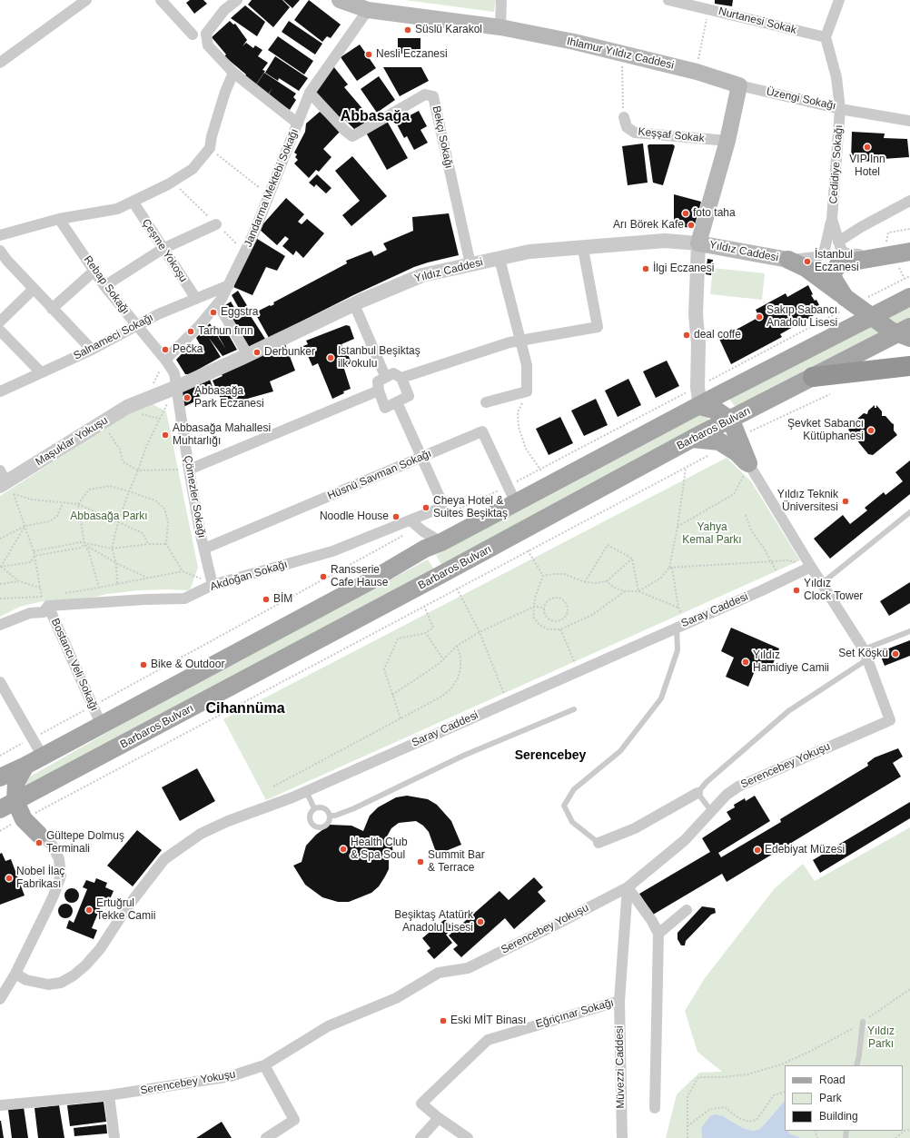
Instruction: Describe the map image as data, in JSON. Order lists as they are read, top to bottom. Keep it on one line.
{"streets":{"main road":["Ihlamur Yıldız Caddesi","Yıldız Caddesi","Barbaros Bulvarı"],"street":["Nurtanesi Sokak","Üzengi Sokağı","Keşşaf Sokak","Bekçi Sokağı","Cedidiye Sokağı","Jandarma Mektebi Sokağı","Çeşme Yokoşu","Rebap Sokağı","Salnameci Sokağı","Maşuklar Yokuşu","Hüsnü Savman Sokağı","Çömezler Sokağı","Akdoğan Sokağı","Saray Caddesi","Bostancı Veli Sokağı","Serencebey Yokuşu","Eğriçınar Sokağı","Müvezzi Caddesi"]},"crossings":[["Nurtanesi Sokak","Üzengi Sokağı"],["Ihlamur Yıldız Caddesi","Üzengi Sokağı"],["Ihlamur Yıldız Caddesi","Jandarma Mektebi Sokağı"],["Üzengi Sokağı","Cedidiye Sokağı"],["Bekçi Sokağı","Jandarma Mektebi Sokağı"],["Bekçi Sokağı","Yıldız Caddesi"],["Cedidiye Sokağı","Yıldız Caddesi"],["Jandarma Mektebi Sokağı","Rebap Sokağı"],["Jandarma Mektebi Sokağı","Salnameci Sokağı"],["Çeşme Yokoşu","Salnameci Sokağı"],["Yıldız Caddesi","Rebap Sokağı"],["Yıldız Caddesi","Maşuklar Yokuşu"],["Yıldız Caddesi","Çömezler Sokağı"],["Rebap Sokağı","Salnameci Sokağı"],["Rebap Sokağı","Maşuklar Yokuşu"],["Rebap Sokağı","Çömezler Sokağı"],["Maşuklar Yokuşu","Çömezler Sokağı"],["Hüsnü Savman Sokağı","Çömezler Sokağı"],["Hüsnü Savman Sokağı","Akdoğan Sokağı"],["Çömezler Sokağı","Akdoğan Sokağı"],["Akdoğan Sokağı","Bostancı Veli Sokağı"],["Saray Caddesi","Serencebey Yokuşu"],["Serencebey Yokuşu","Müvezzi Caddesi"],["Eğriçınar Sokağı","Müvezzi Caddesi"]],"districts":["Abbasağa","Cihannüma","Serencebey"],"parks":["Abbasağa Parkı","Yahya Kemal Parkı","Yıldız Parkı"],"places":["Süslü Karakol","Nesli Eczanesi","VIP Inn Hotel","foto taha","Arı Börek Kafe","İstanbul Eczanesi","İlgi Eczanesi","Eggstra","Sakıp Sabancı Anadolu Lisesi","Tarhun fırın","deal coffe","Pečka","Derbunker","Istanbul Beşiktaş ilk okulu","Abbasağa Park Eczanesi","Şevket Sabancı Kütüphanesi","Abbasağa Mahallesi Muhtarlığı","Yıldız Teknik Üniversitesi","Cheya Hotel & Suites Beşiktaş","Noodle House","Ransserie Cafe Hause","Yıldız Clock Tower","BİM","Set Köşkü","Yıldız Hamidiye Camii","Bike & Outdoor","Gültepe Dolmuş Terminali","Health Club & Spa Soul","Edebiyat Müzesi","Summit Bar & Terrace","Nobel İlaç Fabrikası","Ertuğrul Tekke Camii","Beşiktaş Atatürk Anadolu Lisesi","Eski MİT Binası"],"legend":["Road","Park","Building"]}
